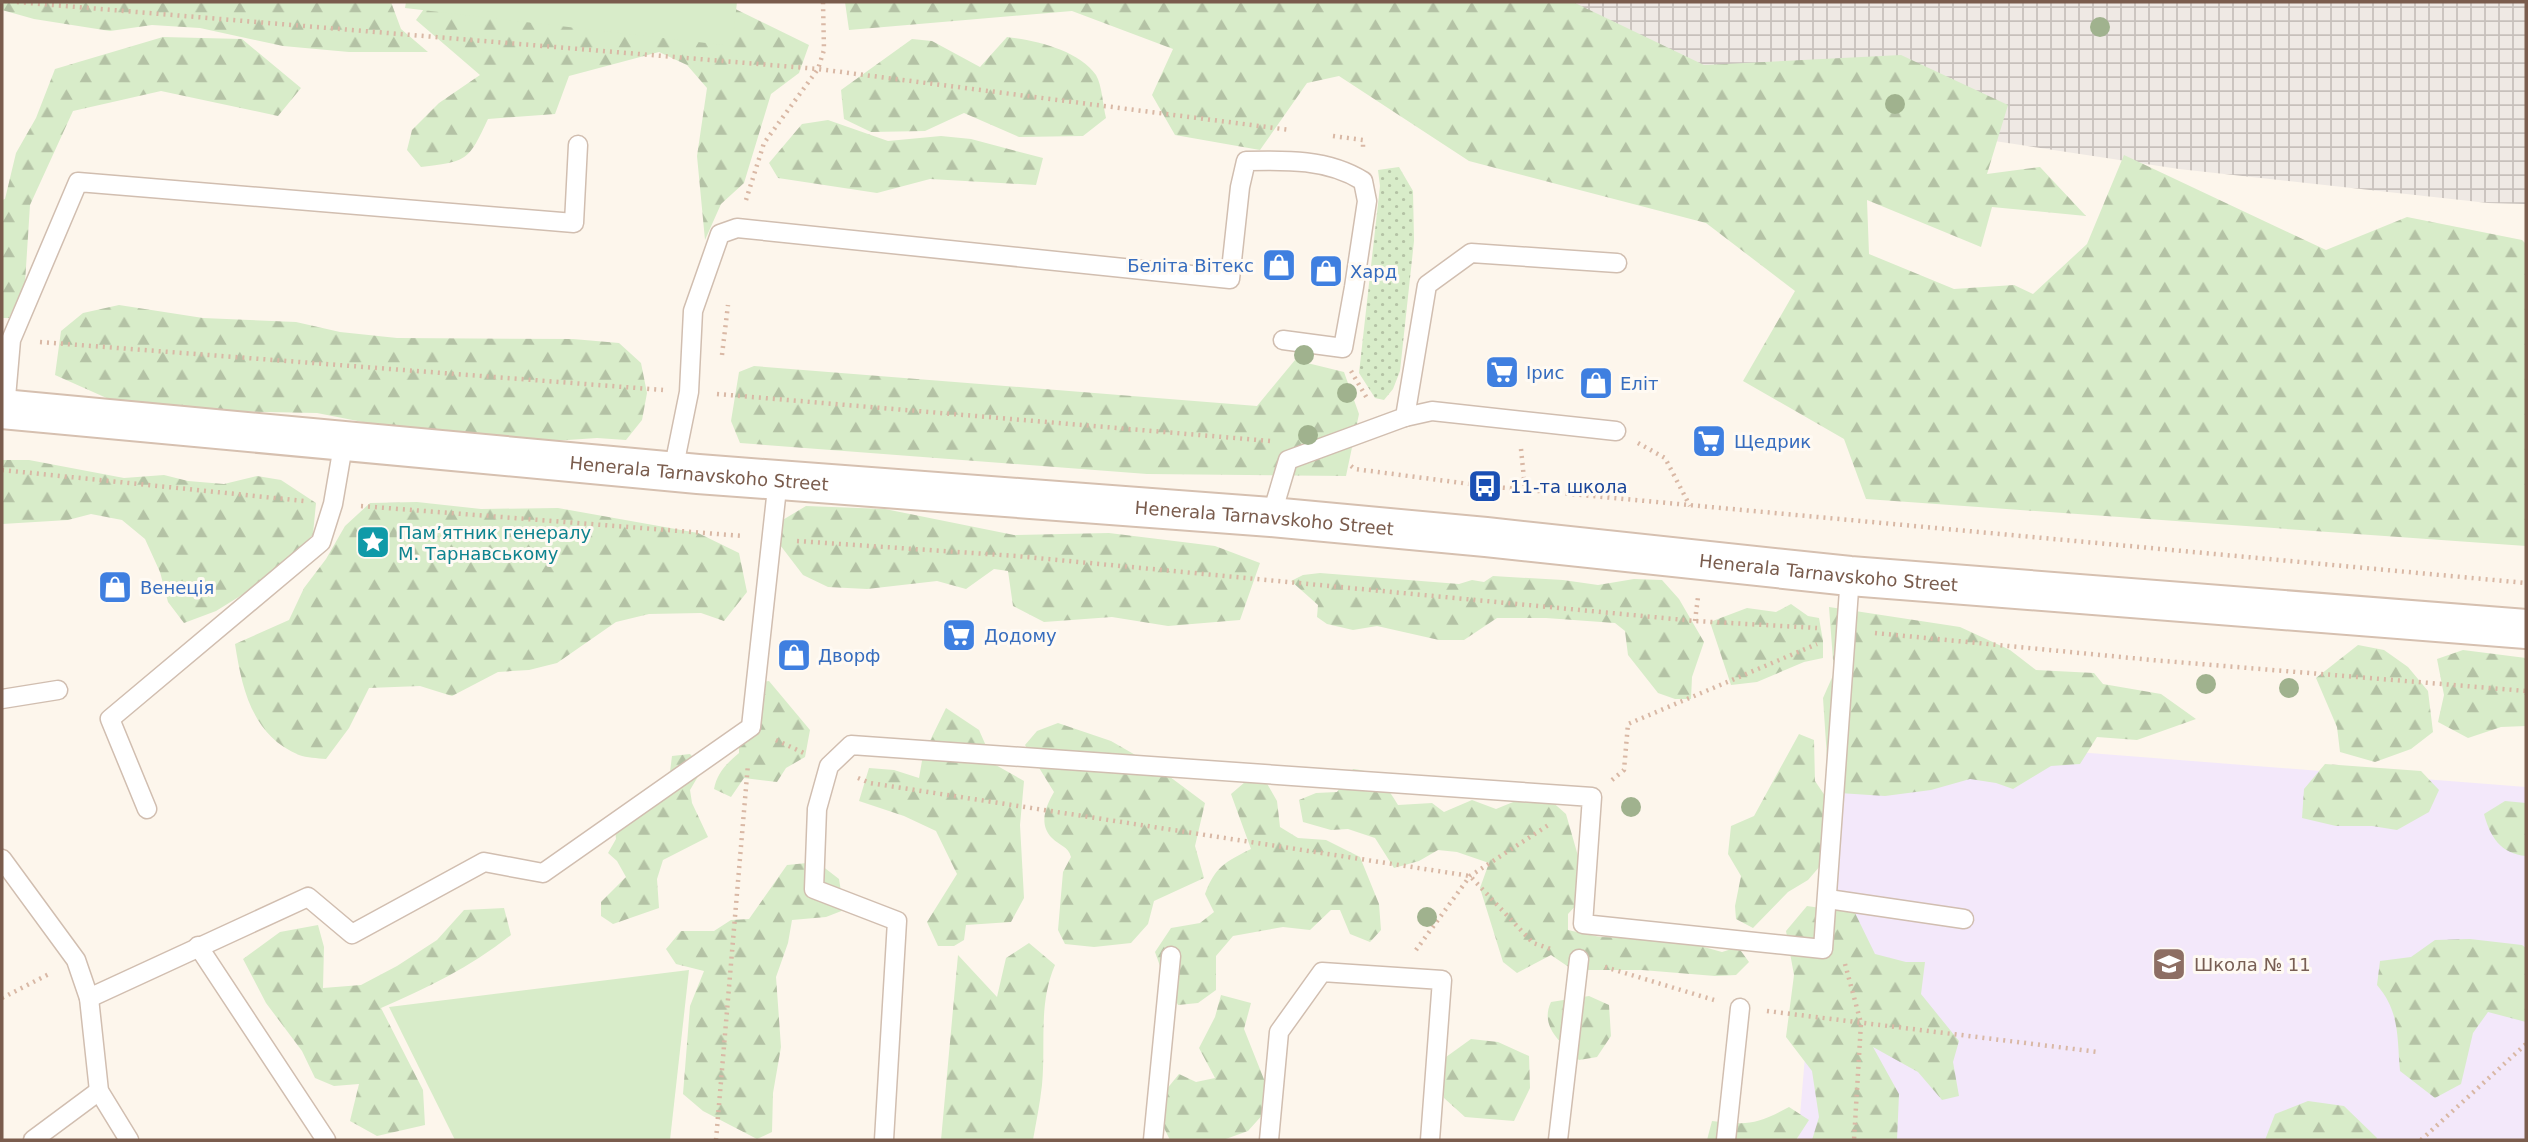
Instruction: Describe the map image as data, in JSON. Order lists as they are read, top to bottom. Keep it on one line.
{"streets":{"main road":["Henerala Tarnavskoho Street"]},"places":{"shop":["Беліта Вітекс","Хард","Еліт","Венеція","Дворф"],"supermarket":["Ірис","Щедрик","Додому"],"bus stop":["11-та школа"],"place":["Пам’ятник генералу М. Тарнавському"],"school or university":["Школа № 11"]}}
